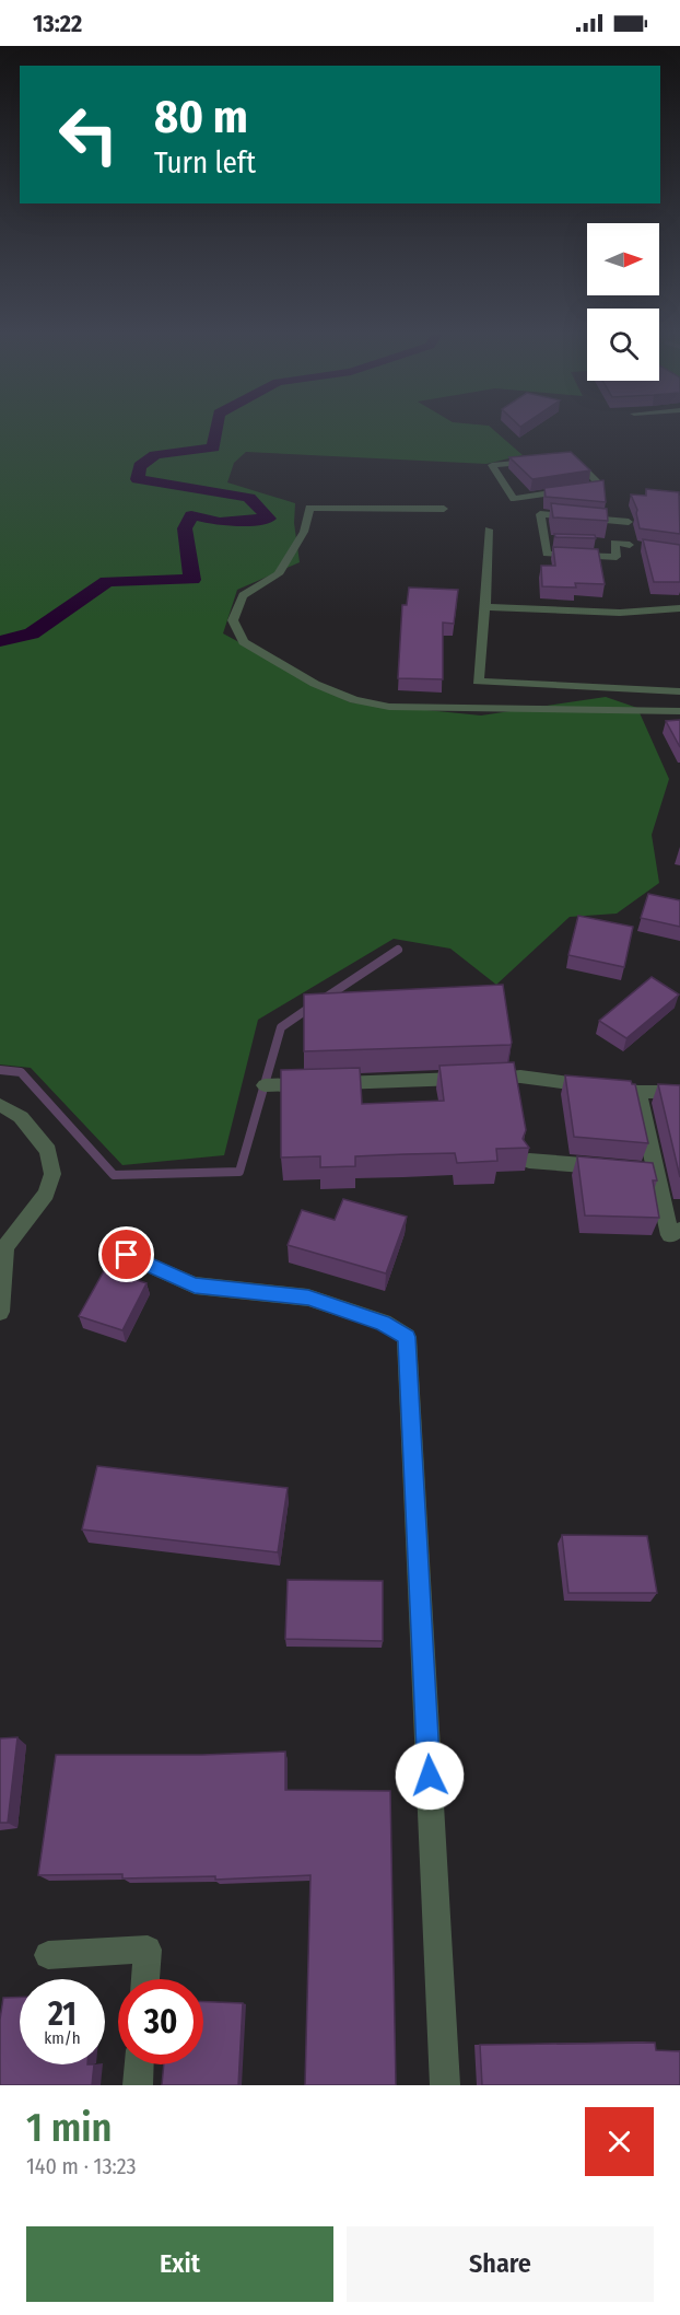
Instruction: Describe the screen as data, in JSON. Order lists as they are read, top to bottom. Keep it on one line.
{"north":"right","page":{"status":"13:22","turn":["80 m","Turn left"],"speed":"21 km/h","limit":"30","heading":["1 min","140 m · 13:23"],"buttons":["Exit","Share"]}}
